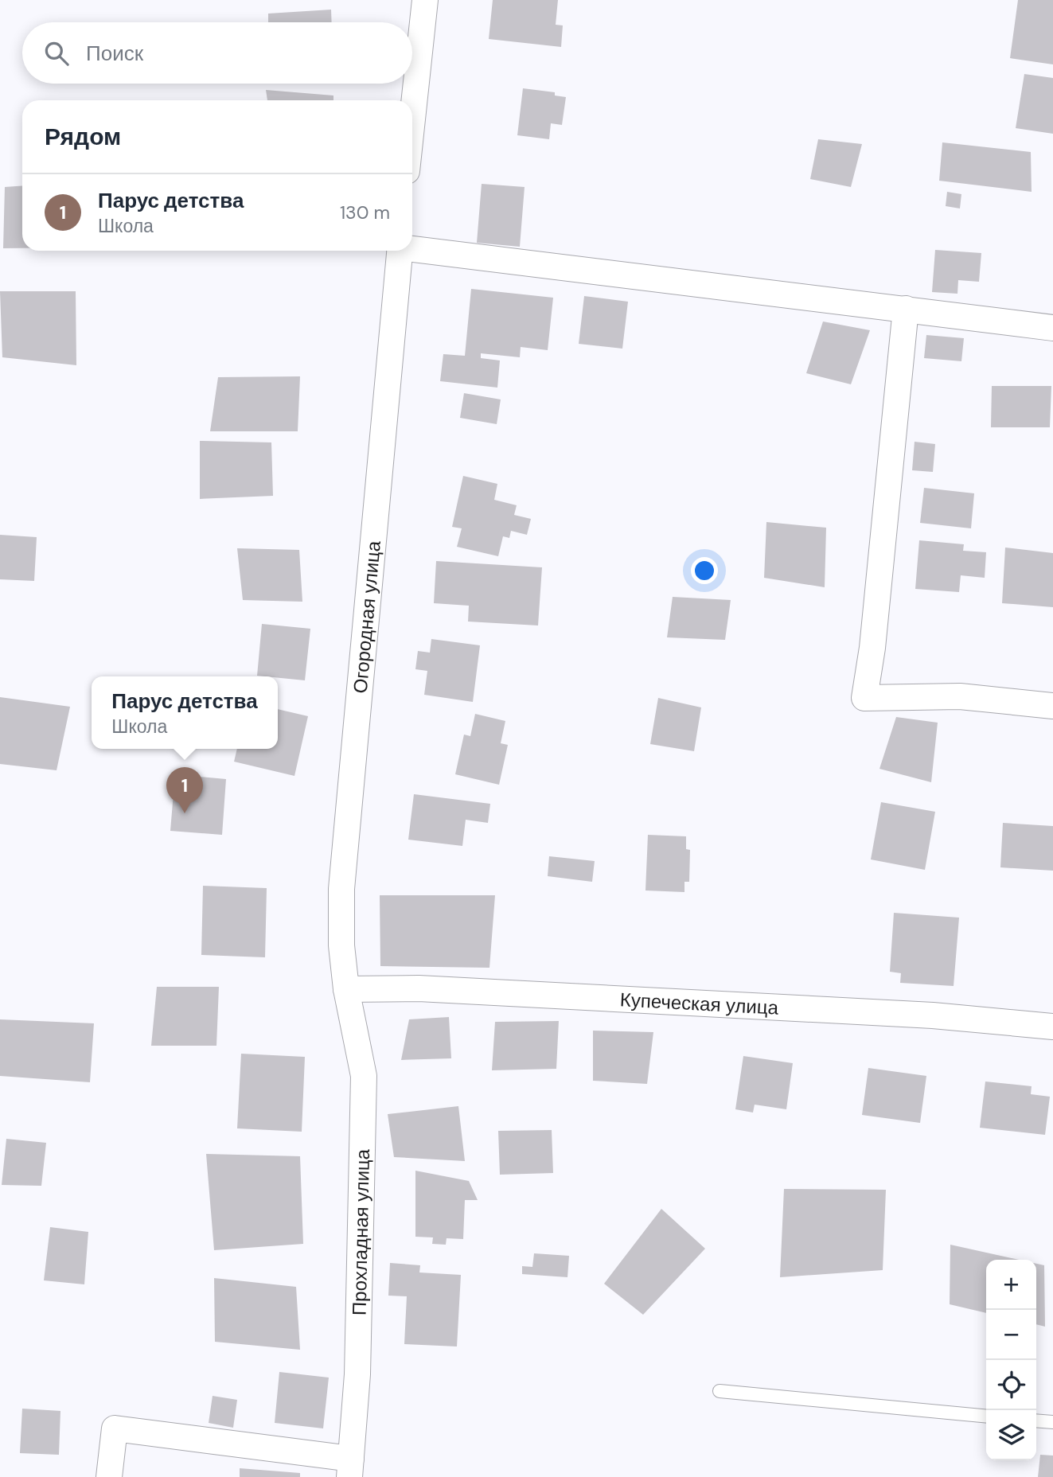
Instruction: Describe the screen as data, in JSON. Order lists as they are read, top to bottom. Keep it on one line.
{"streets":{"street":["Огородная улица","Купеческая улица","Прохладная улица"]},"crossings":[["Огородная улица","Купеческая улица"],["Огородная улица","Прохладная улица"],["Купеческая улица","Прохладная улица"]],"page":{"search":"Поиск","heading":"Рядом","list":[{"mark":"1","name":"Парус детства","note":"Школа","value":"130 m"}],"popup":["Парус детства","Школа"],"pins":"1","map_buttons":["+","−"]}}
